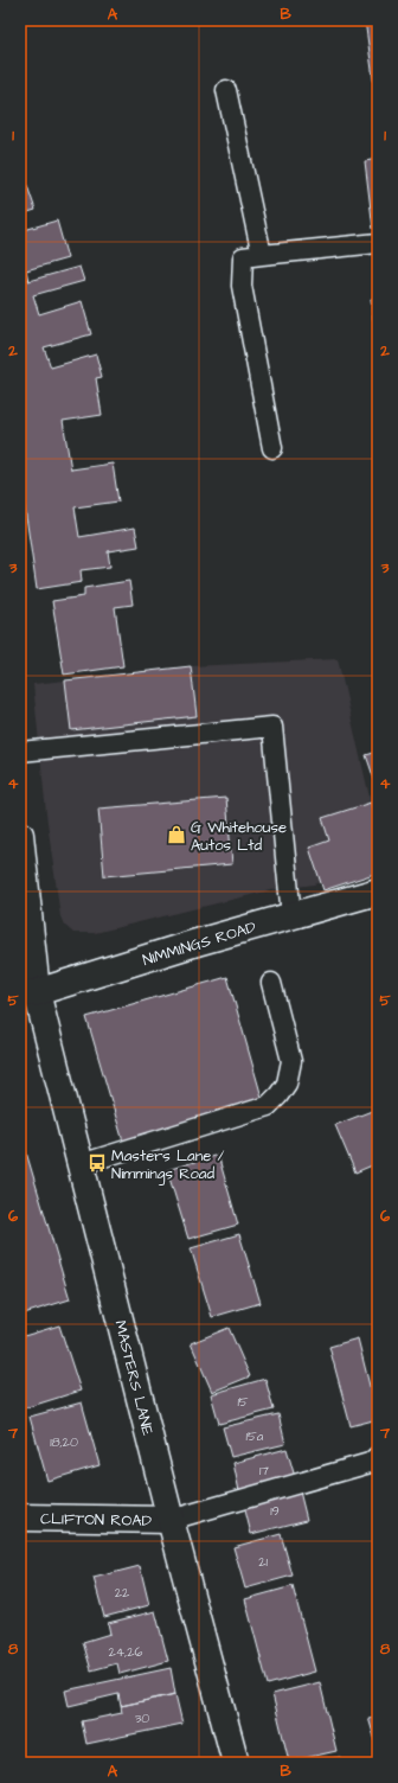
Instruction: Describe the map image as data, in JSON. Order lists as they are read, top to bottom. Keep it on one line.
{"streets":{"street":["NIMMINGS ROAD","MASTERS LANE","CLIFTON ROAD"]},"crossings":[["NIMMINGS ROAD","MASTERS LANE"],["MASTERS LANE","CLIFTON ROAD"]],"places":{"shop":["G Whitehouse Autos Ltd"],"bus stop":["Masters Lane / Nimmings Road"]},"house_numbers":["15","15a","18,20","17","19","21","22","24,26","30"],"grid":{"columns":["A","B"],"rows":["1","2","3","4","5","6","7","8"]}}
